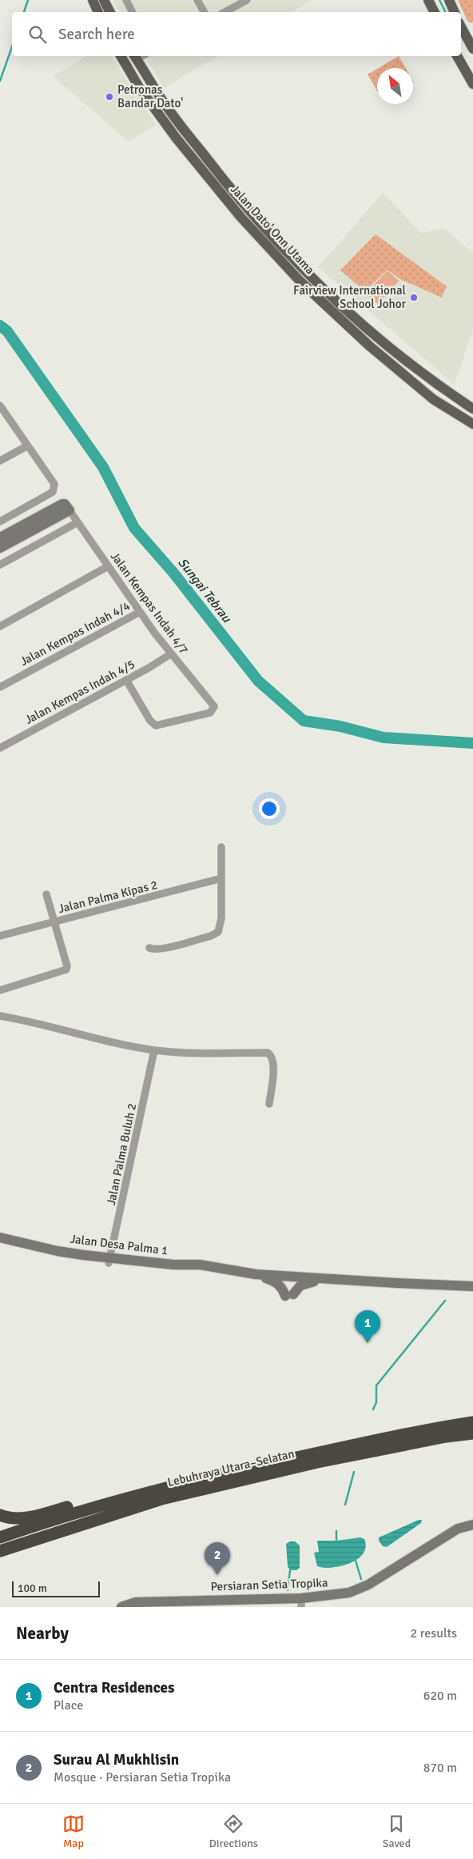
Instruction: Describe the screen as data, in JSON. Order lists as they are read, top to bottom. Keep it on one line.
{"streets":{"highway":["Lebuhraya Utara–Selatan"],"main road":["Jalan Dato' Onn Utama"],"street":["Jalan Kempas Indah 4/7","Jalan Kempas Indah 4/4","Jalan Kempas Indah 4/5","Jalan Palma Kipas 2","Jalan Palma Buluh 2","Jalan Desa Palma 1","Persiaran Setia Tropika"]},"crossings":[["Jalan Kempas Indah 4/7","Jalan Kempas Indah 4/4"],["Jalan Kempas Indah 4/7","Jalan Kempas Indah 4/5"],["Jalan Palma Buluh 2","Jalan Desa Palma 1"]],"water":["Sungai Tebrau"],"places":["Petronas Bandar Dato'","Fairview International School Johor"],"scale_bar":"100 m","north":"top left","page":{"search":"Search here","pins":["1","2"],"scale":"100 m","heading":["Nearby","2 results"],"list":[{"mark":"1","name":"Centra Residences","note":"Place","value":"620 m"},{"mark":"2","name":"Surau Al Mukhlisin","note":"Mosque · Persiaran Setia Tropika","value":"870 m"}],"nav":["Map","Directions","Saved"]}}
